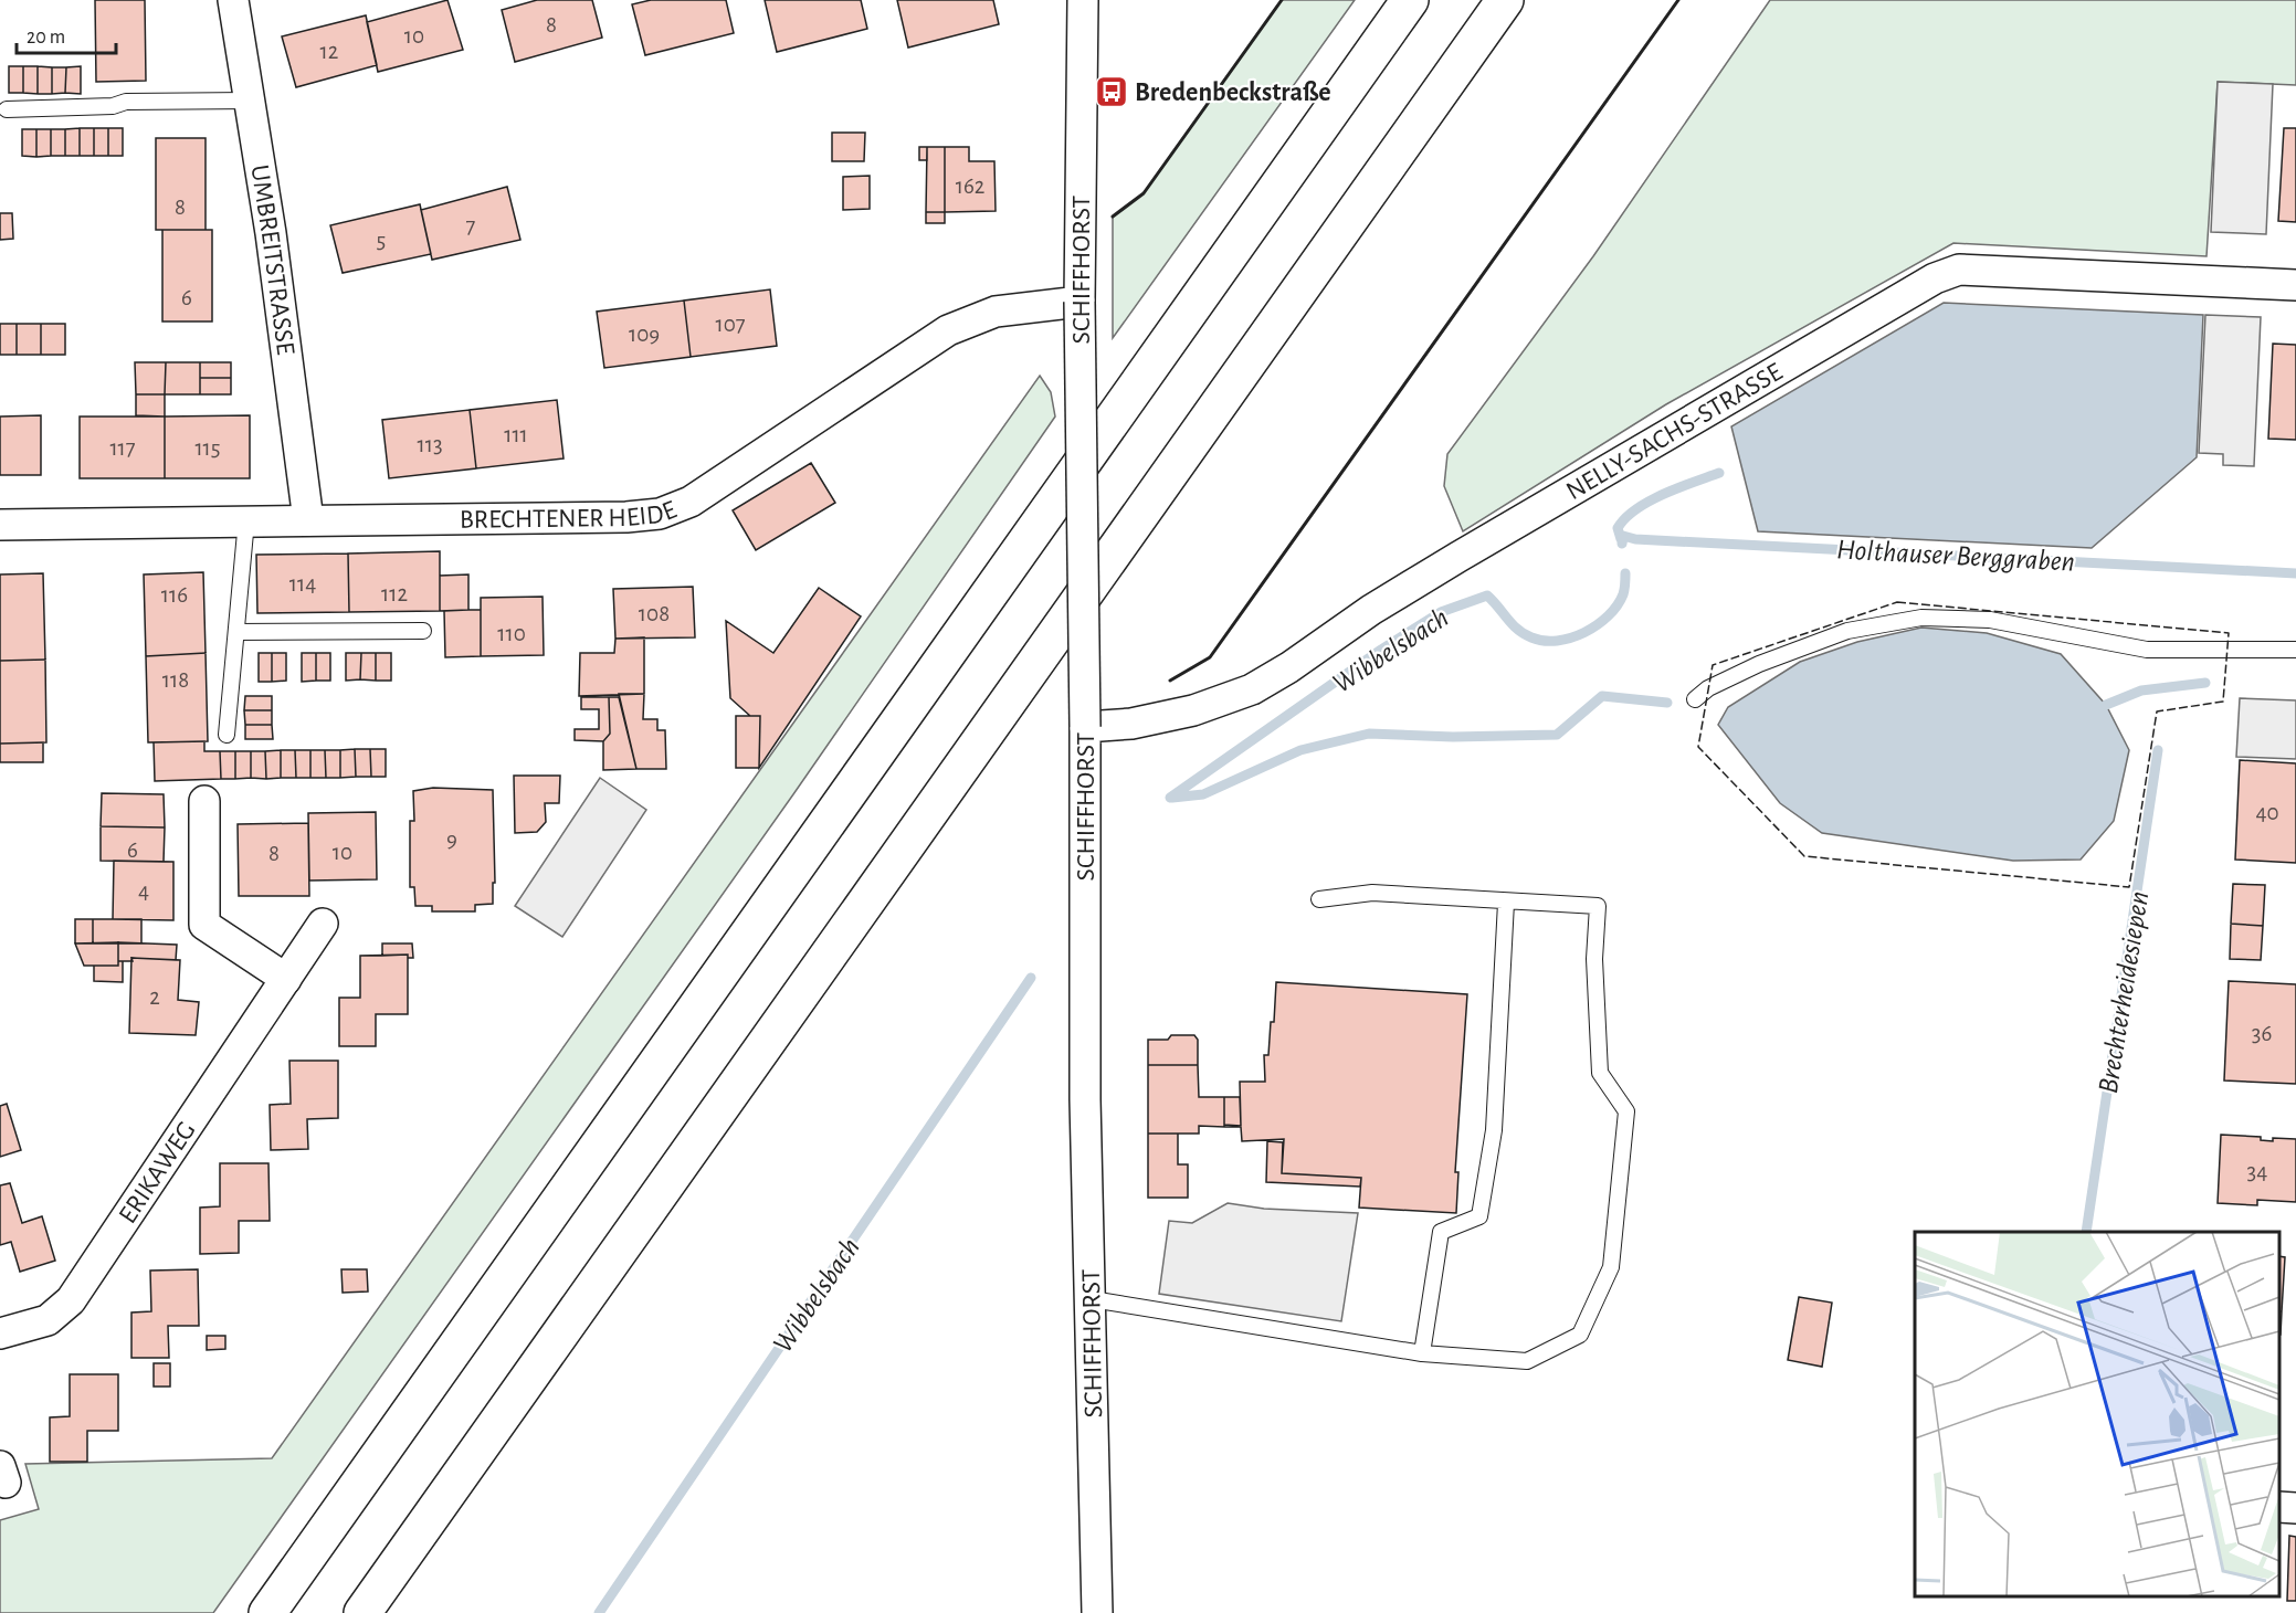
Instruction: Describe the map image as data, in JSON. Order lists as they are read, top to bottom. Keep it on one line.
{"streets":{"street":["UMBREITSTRASSE","SCHIFFHORST","NELLY-SACHS-STRASSE","BRECHTENER HEIDE","ERIKAWEG"]},"crossings":[["UMBREITSTRASSE","BRECHTENER HEIDE"],["SCHIFFHORST","NELLY-SACHS-STRASSE"],["SCHIFFHORST","BRECHTENER HEIDE"]],"water":["Holthauser Berggraben","Wibbelsbach","Brechterheidesiepen"],"places":{"bus stop":["Bredenbeckstraße"]},"house_numbers":["8","10","12","162","8","7","5","6","107","109","111","113","117","115","114","112","116","108","110","118","40","9","6","10","8","4","2","36","34"],"scale_bar":"20 m"}
